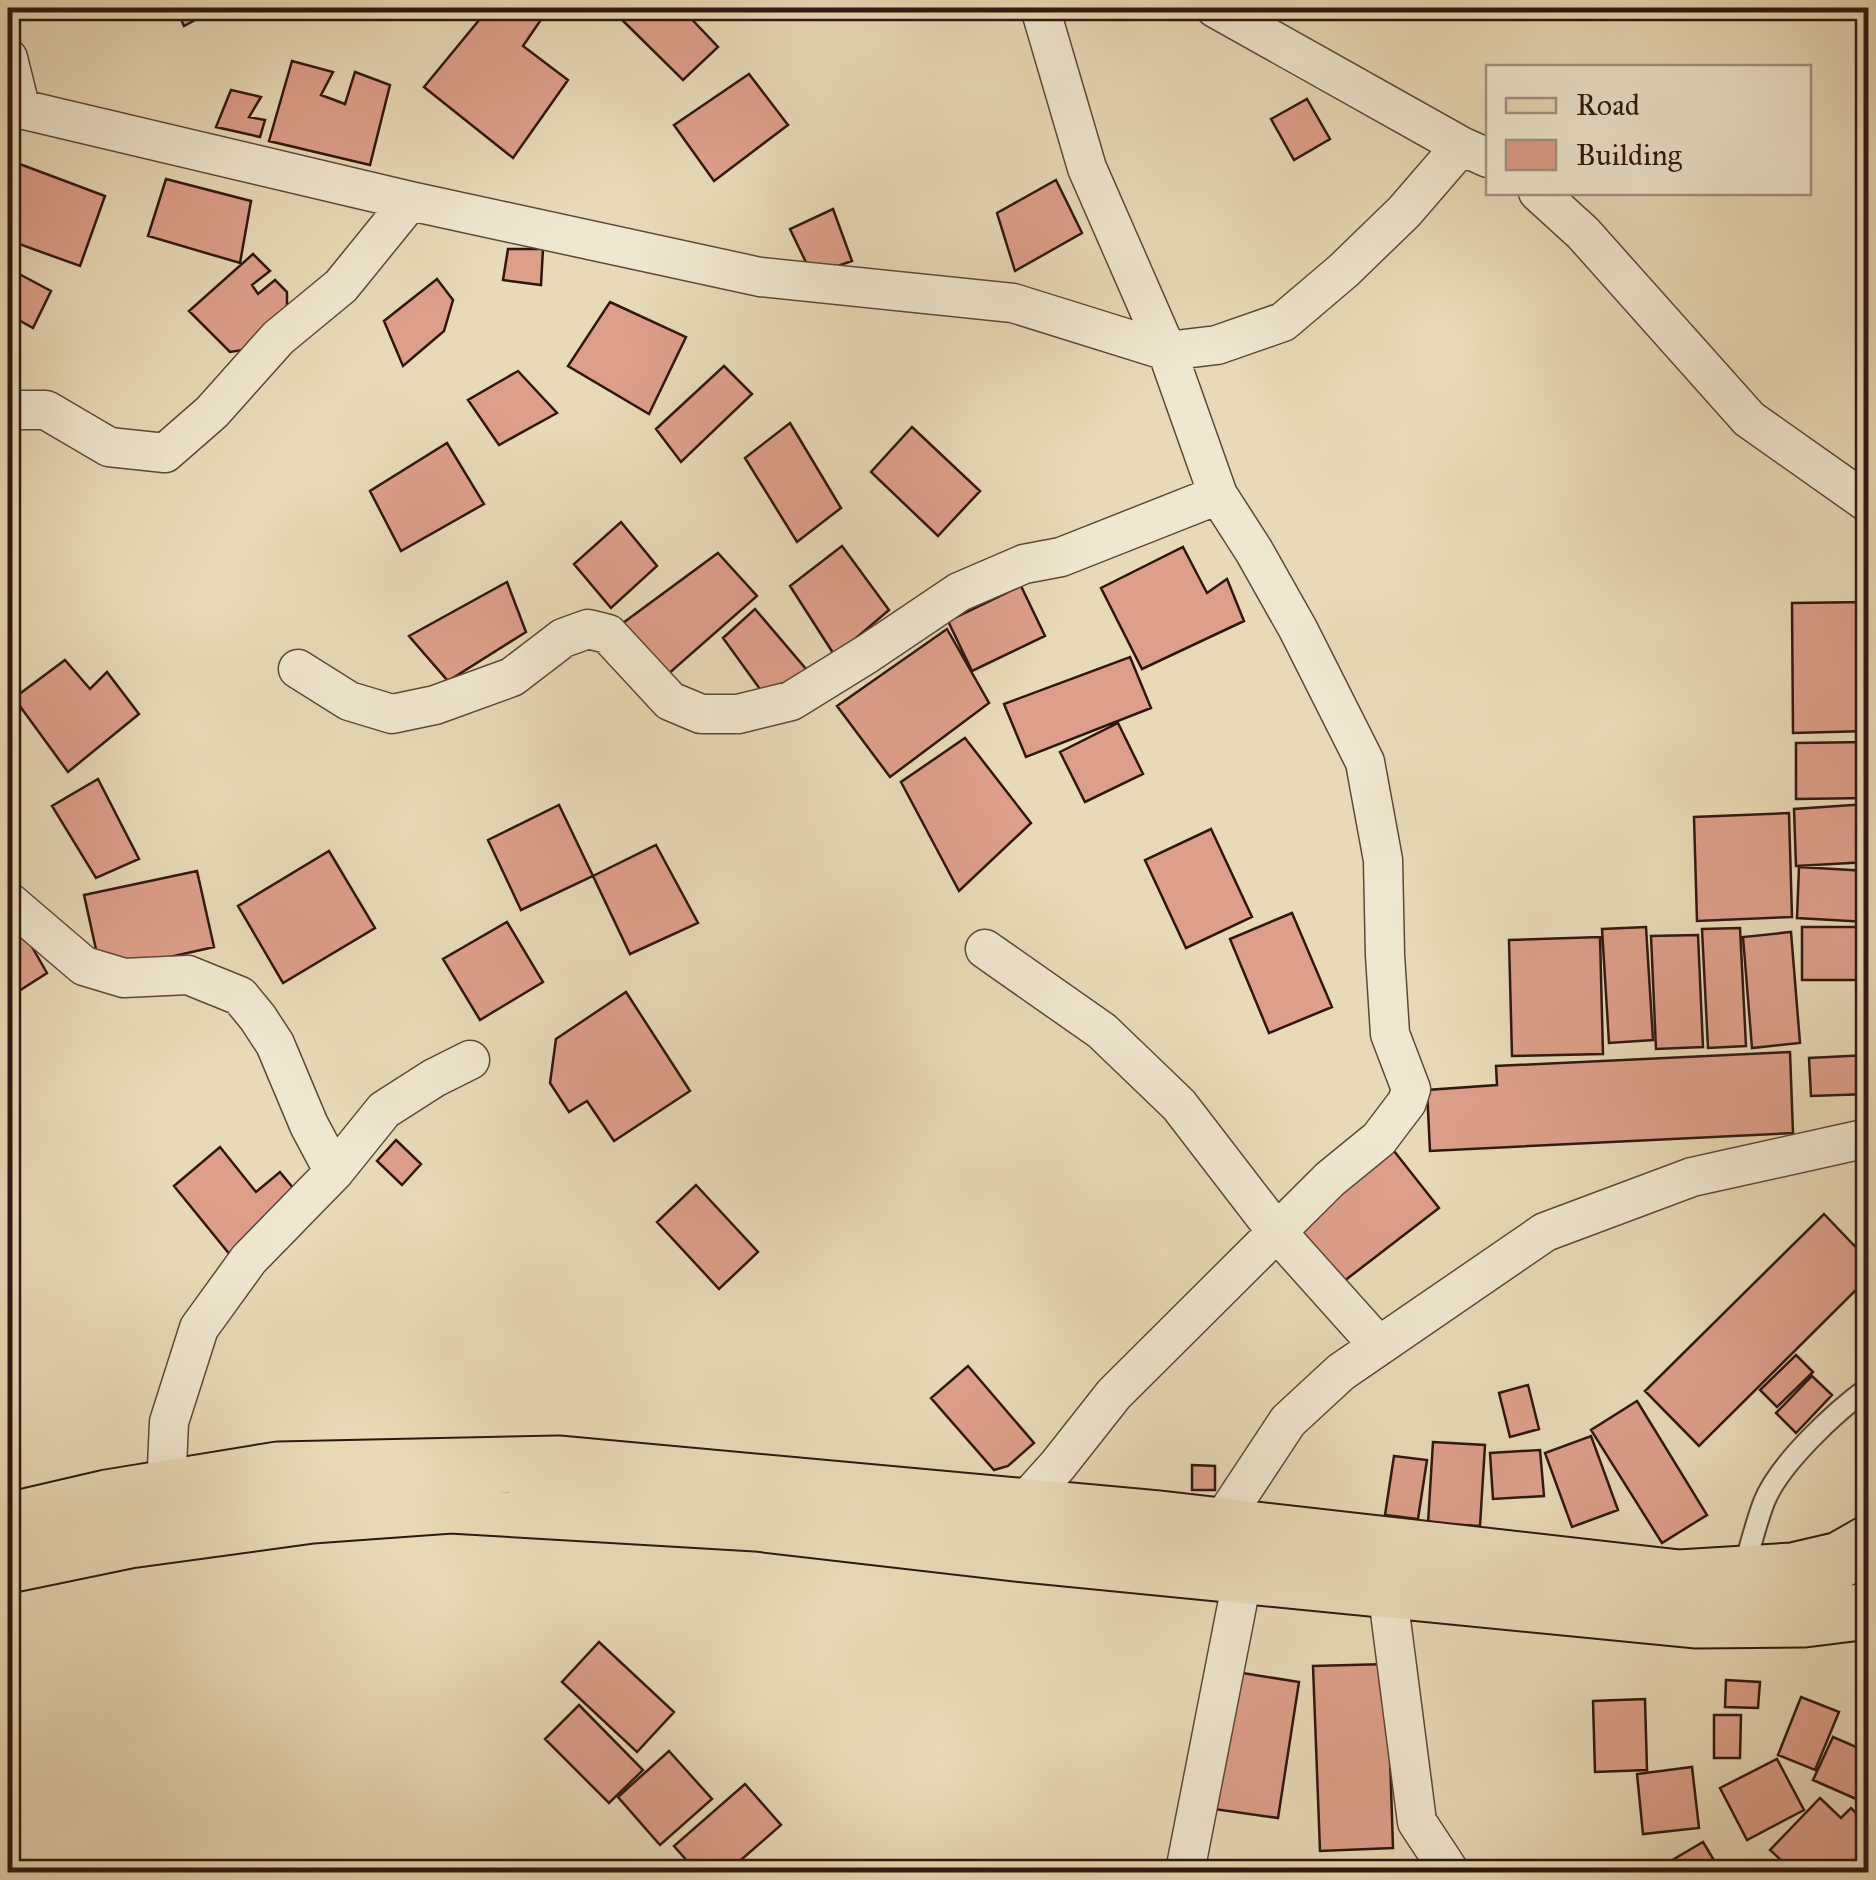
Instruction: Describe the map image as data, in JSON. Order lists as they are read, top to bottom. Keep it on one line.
{"legend":["Road","Building"]}
